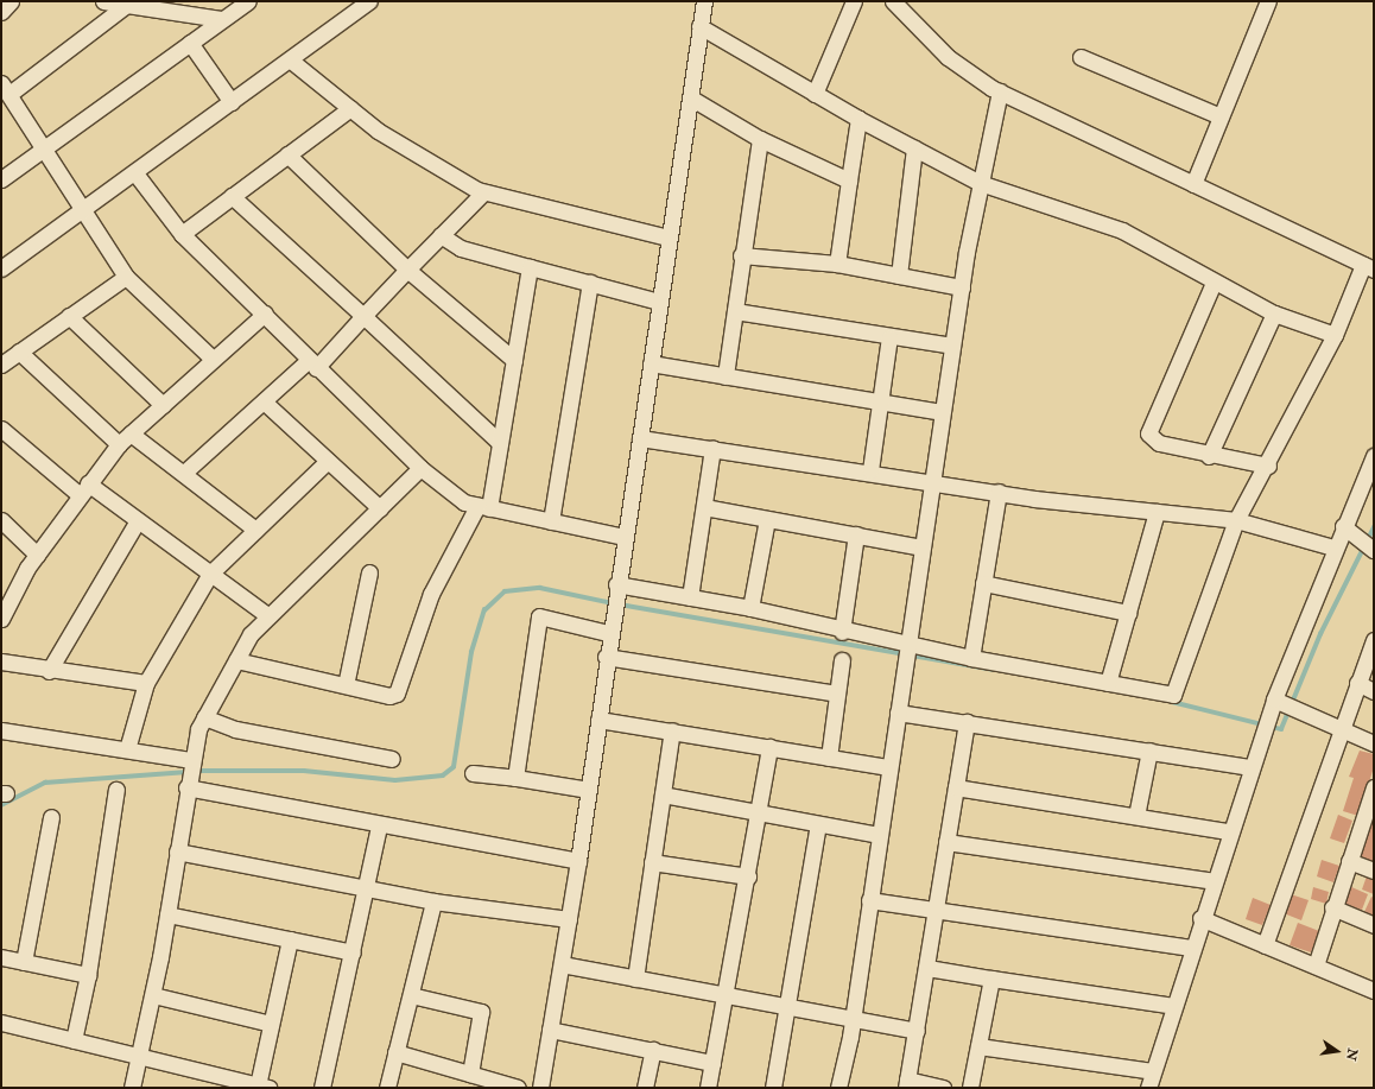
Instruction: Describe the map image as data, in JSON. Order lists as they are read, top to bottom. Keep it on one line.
{"north":"right"}
